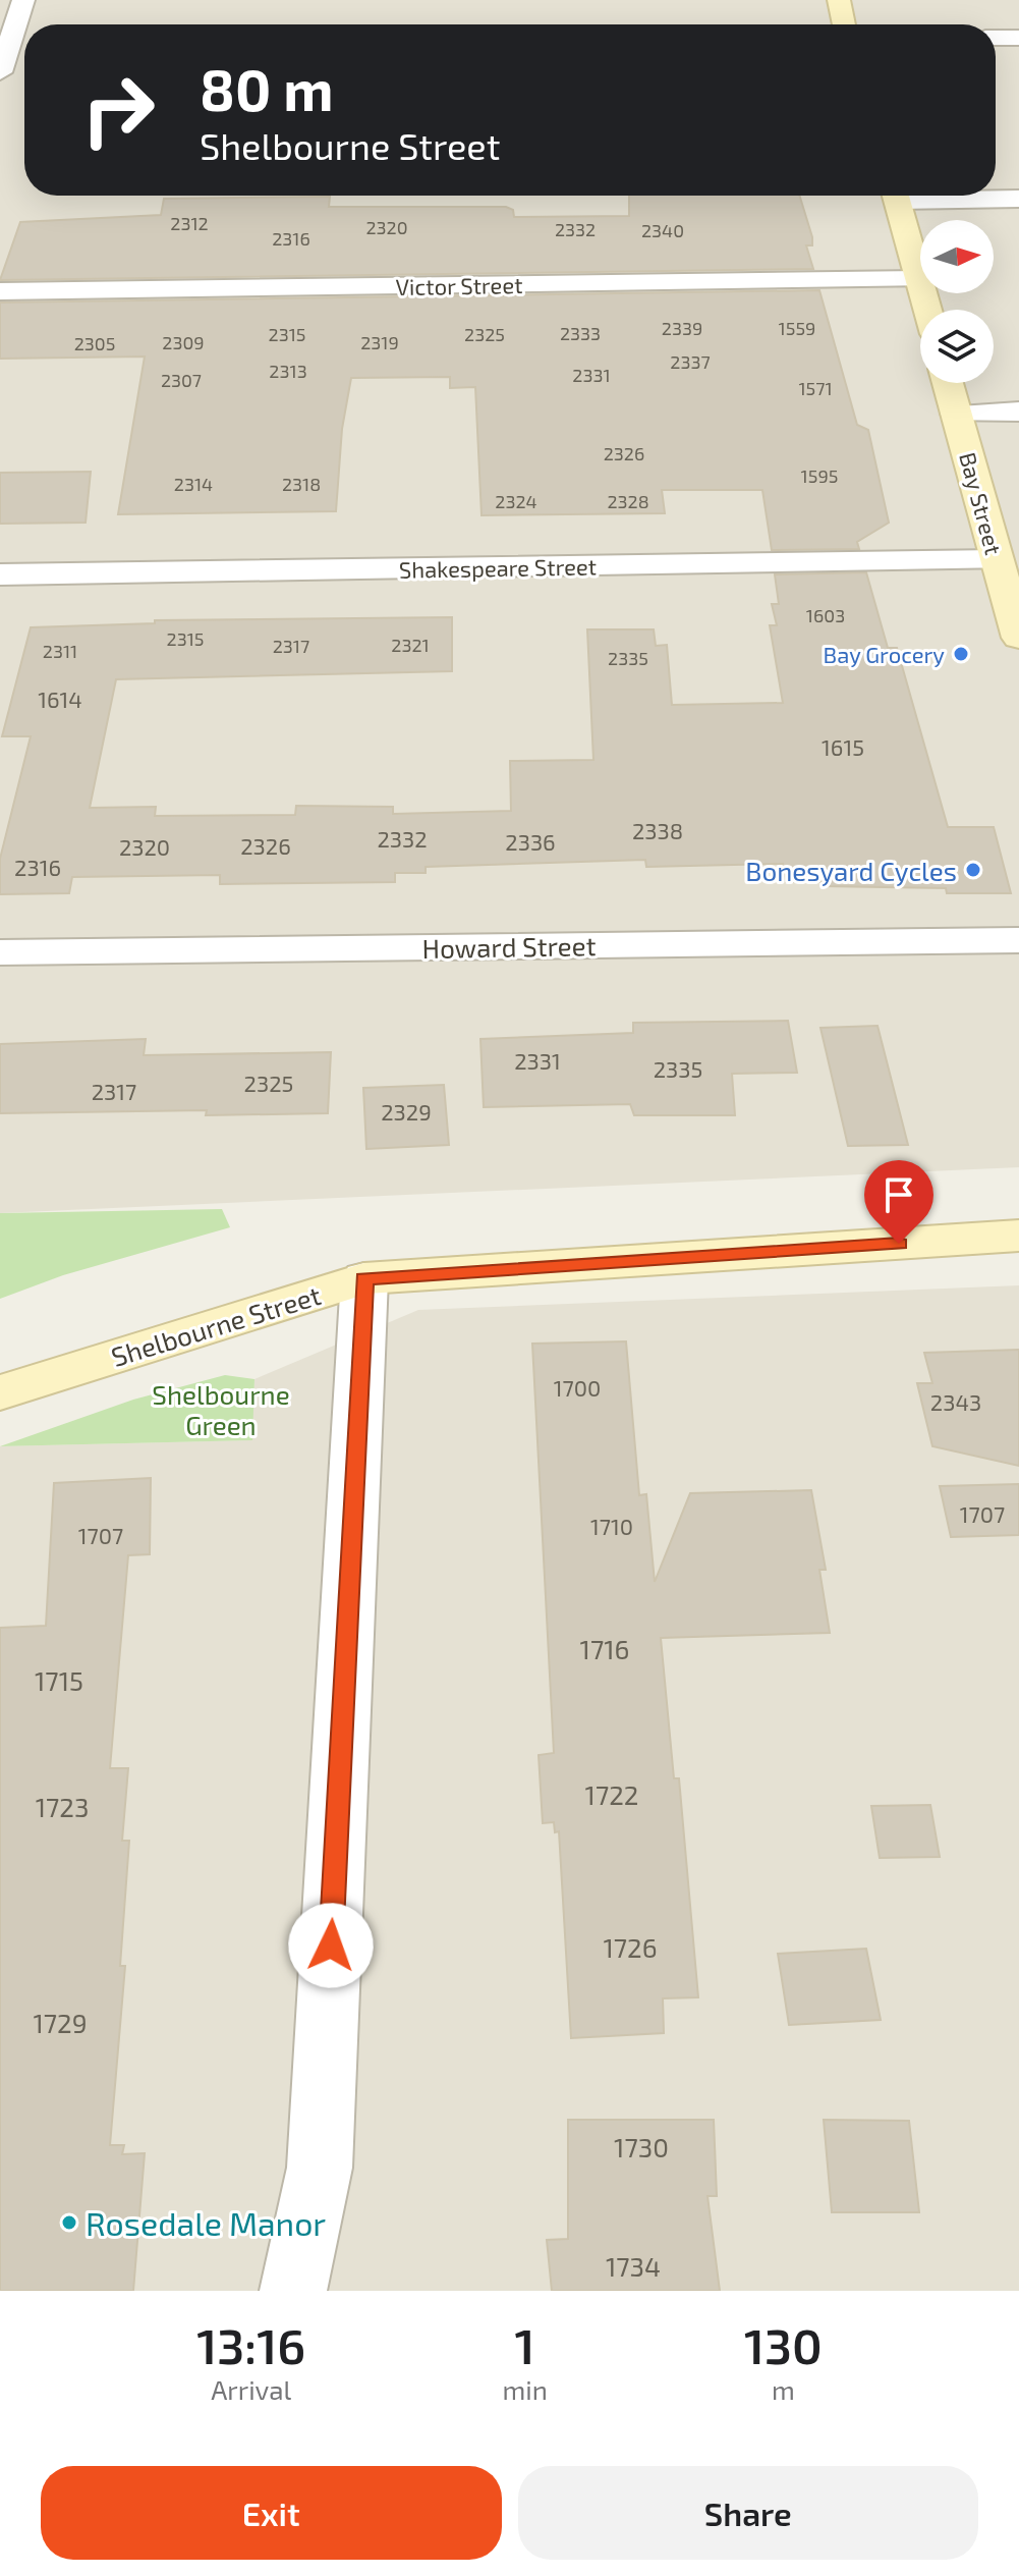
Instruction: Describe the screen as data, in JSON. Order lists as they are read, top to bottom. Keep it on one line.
{"streets":{"main road":["Bay Street","Shelbourne Street"],"street":["Victor Street","Shakespeare Street","Howard Street"]},"crossings":[["Bay Street","Shakespeare Street"]],"parks":["Shelbourne Green"],"places":["Bay Grocery","Bonesyard Cycles","Rosedale Manor"],"house_numbers":["2312","2320","2332","2340","2316","2339","1559","2333","2315","2325","2309","2319","2305","2337","2313","2331","2307","1571","2326","1595","2314","2318","2324","2328","1603","2315","2321","2317","2311","2335","1614","1615","2338","2332","2336","2326","2320","2316","2331","2335","2325","2317","2329","1700","2343","1707","1710","1707","1716","1715","1722","1723","1726","1729","1730","1734"],"north":"right","page":{"turn":["80 m","Shelbourne Street"],"eta":["13:16","Arrival","1","min","130","m"],"buttons":["Exit","Share"]}}
